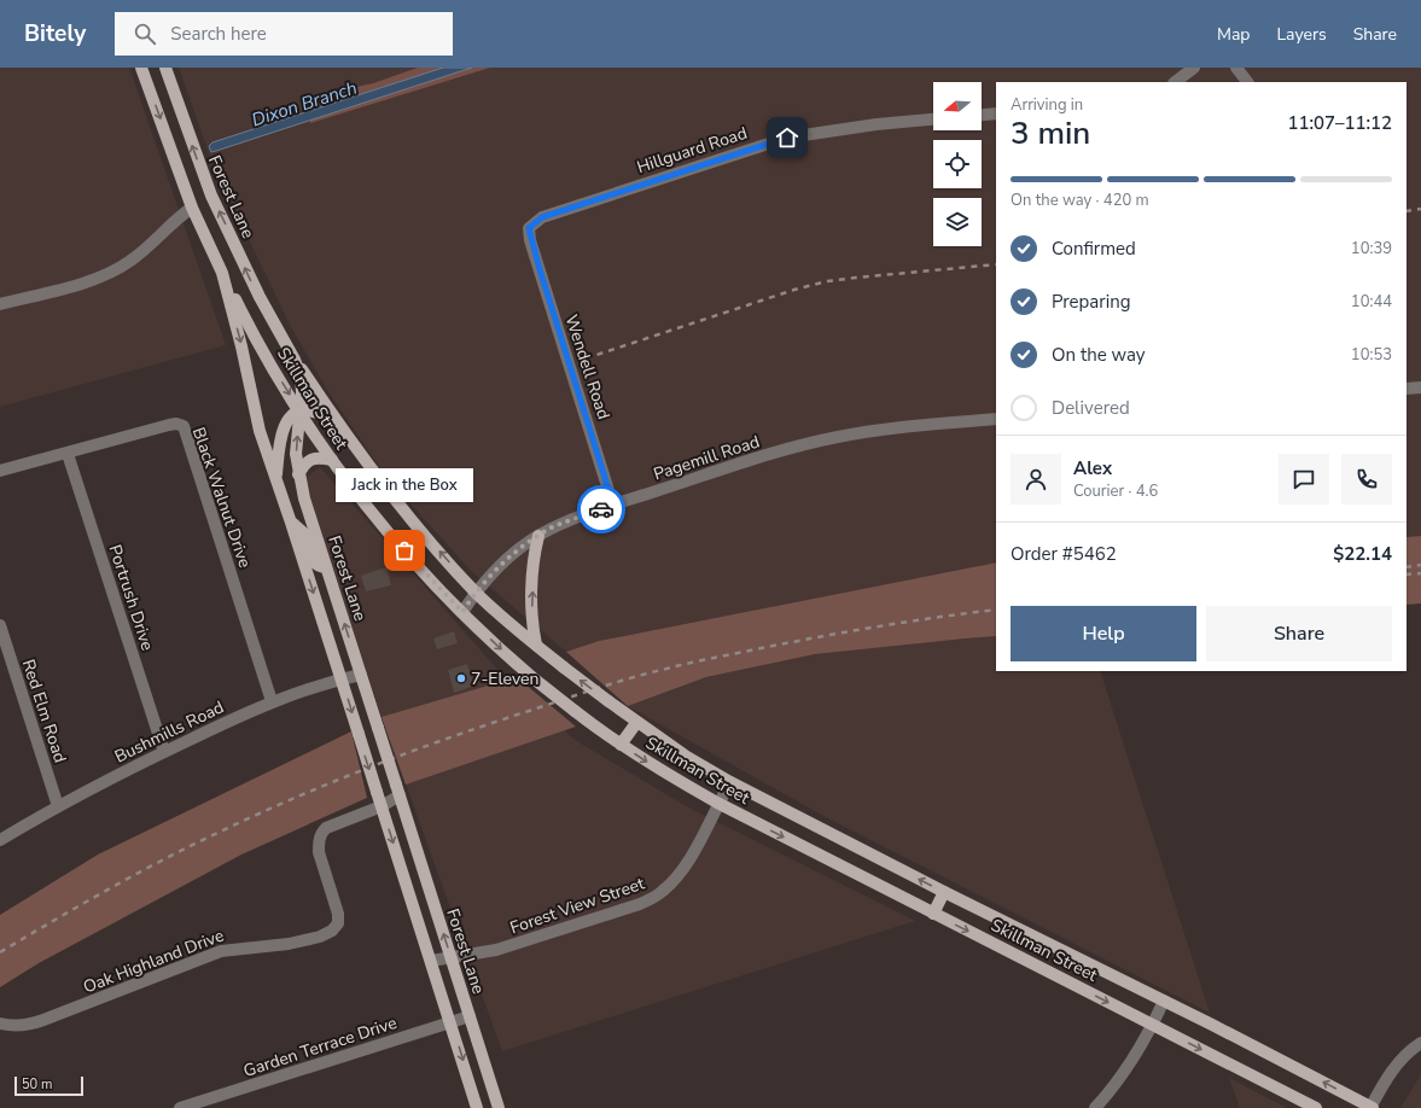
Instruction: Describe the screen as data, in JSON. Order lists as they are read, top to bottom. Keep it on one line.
{"streets":{"main road":["Forest Lane","Skillman Street"],"street":["Hillguard Road","Wendell Road","Pagemill Road","Black Walnut Drive","Portrush Drive","Red Elm Road","Bushmills Road","Forest View Street","Oak Highland Drive","Garden Terrace Drive"]},"crossings":[["Hillguard Road","Wendell Road"],["Forest Lane","Skillman Street"],["Forest Lane","Bushmills Road"],["Forest Lane","Forest View Street"],["Forest Lane","Oak Highland Drive"],["Forest Lane","Garden Terrace Drive"],["Wendell Road","Pagemill Road"],["Skillman Street","Pagemill Road"],["Skillman Street","Forest View Street"],["Black Walnut Drive","Portrush Drive"],["Black Walnut Drive","Bushmills Road"],["Portrush Drive","Bushmills Road"],["Red Elm Road","Bushmills Road"]],"water":["Dixon Branch"],"places":["Jack in the Box","7-Eleven"],"scale_bar":"50 m","north":"left","page":{"header":"Bitely","search":"Search here","nav":["Map","Layers","Share"],"heading":["3 min","Arriving in","11:07–11:12"],"panel":["Alex","Courier · 4.6","Order #5462","$22.14"],"bar":"On the way · 420 m","list":[["Confirmed","10:39"],["Preparing","10:44"],["On the way","10:53"],"Delivered"],"bubble":"Jack in the Box","buttons":["Help","Share"],"scale":"50 m"}}
